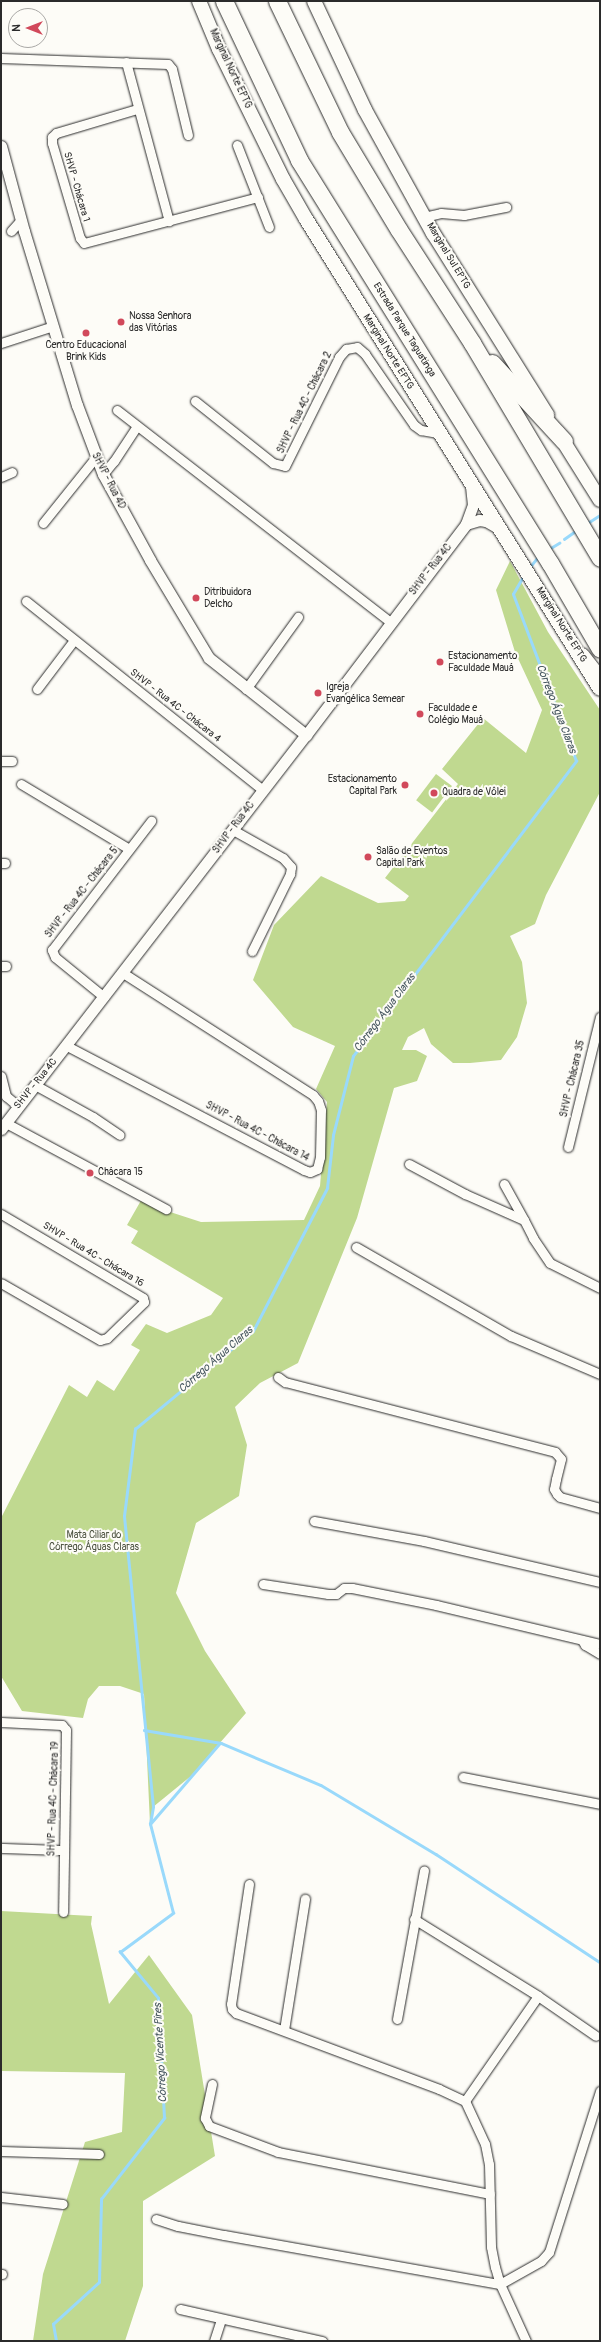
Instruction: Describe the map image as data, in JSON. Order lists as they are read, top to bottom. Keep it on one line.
{"streets":{"highway":["Estrada Parque Taguatinga"],"main road":["Marginal Norte EPTG","Marginal Sul EPTG"],"street":["SHVP - Chácara 1","SHVP - Rua 4C - Chácara 2","SHVP - Rua 4D","SHVP - Rua 4C","SHVP - Rua 4C - Chácara 4","SHVP - Rua 4C - Chácara 5","SHVP - Chácara 35","SHVP - Rua 4C - Chácara 14","SHVP - Rua 4C - Chácara 16","SHVP - Rua 4C - Chácara 19"]},"crossings":[["Marginal Norte EPTG","SHVP - Rua 4C - Chácara 2"],["Marginal Norte EPTG","SHVP - Rua 4C"],["SHVP - Rua 4D","SHVP - Rua 4C"],["SHVP - Rua 4C","SHVP - Rua 4C - Chácara 4"],["SHVP - Rua 4C","SHVP - Rua 4C - Chácara 5"],["SHVP - Rua 4C","SHVP - Rua 4C - Chácara 14"]],"water":["Córrego Água Claras","Córrego Vicente Pires"],"parks":["Mata Ciliar do Córrego Águas Claras"],"places":["Nossa Senhora das Vitórias","Centro Educacional Brink Kids","Ditribuidora Delcho","Estacionamento Faculdade Mauá","Igreja Evangélica Semear","Faculdade e Colégio Mauá","Estacionamento Capital Park","Quadra de Vôlei","Salão de Eventos Capital Park","Chácara 15"],"north":"left"}
